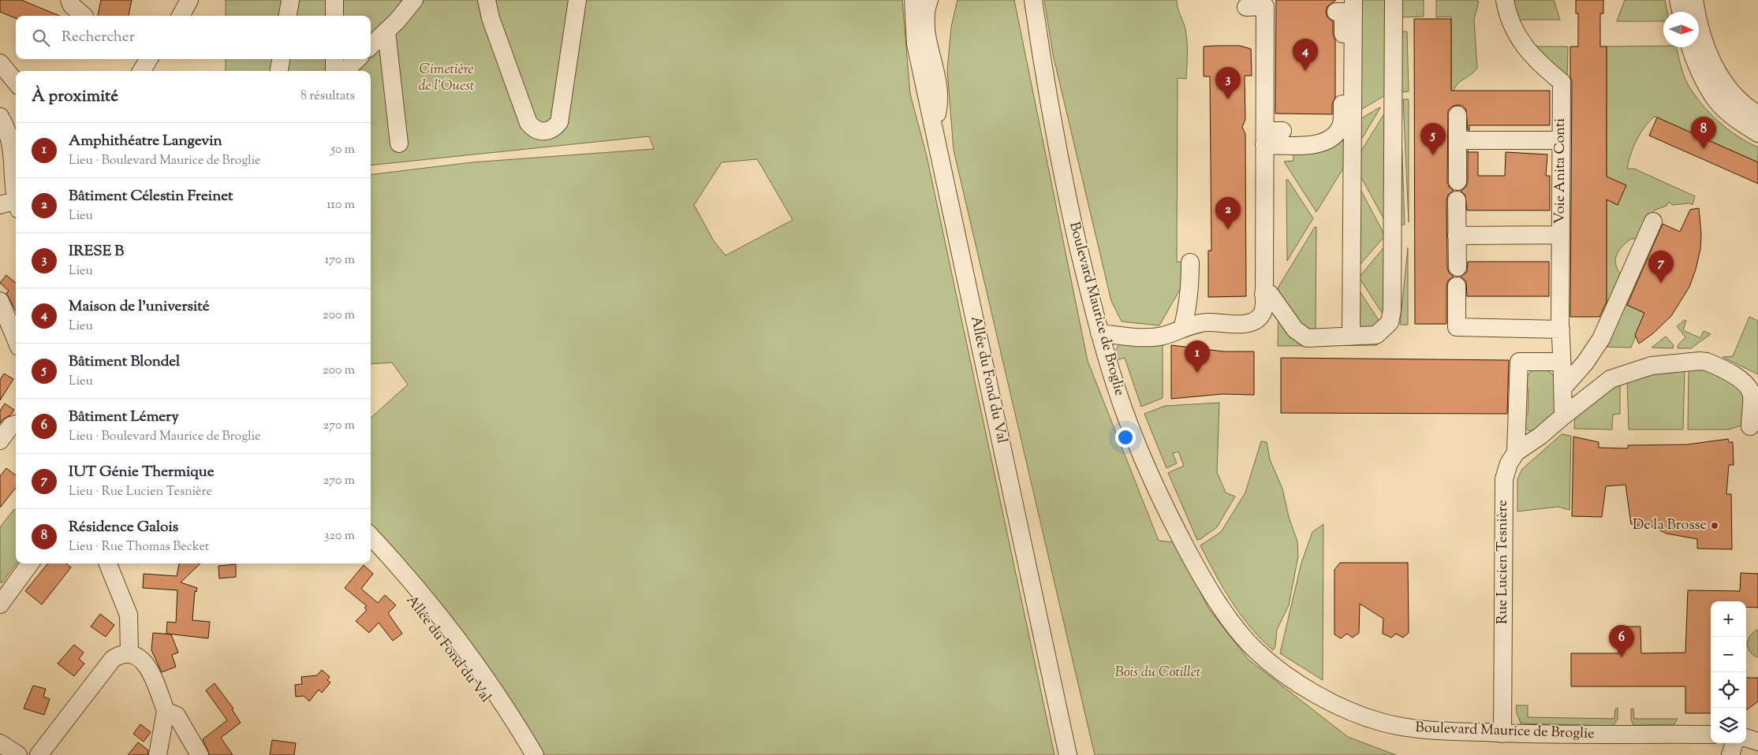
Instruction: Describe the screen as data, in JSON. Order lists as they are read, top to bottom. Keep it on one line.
{"streets":{"street":["Voie Anita Conti","Boulevard Maurice de Broglie","Allée du Fond du Val","Rue Lucien Tesnière"]},"crossings":[["Boulevard Maurice de Broglie","Rue Lucien Tesnière"]],"parks":["Cimetière de l'Ouest","Bois du Cotillet"],"places":["De la Brosse"],"north":"right","page":{"search":"Rechercher","pins":["4","3","8","5","2","7","1","6"],"heading":["À proximité","8 résultats"],"list":[{"mark":"1","name":"Amphithéatre Langevin","note":"Lieu · Boulevard Maurice de Broglie","value":"50 m"},{"mark":"2","name":"Bâtiment Célestin Freinet","note":"Lieu","value":"110 m"},{"mark":"3","name":"IRESE B","note":"Lieu","value":"170 m"},{"mark":"4","name":"Maison de l'université","note":"Lieu","value":"200 m"},{"mark":"5","name":"Bâtiment Blondel","note":"Lieu","value":"200 m"},{"mark":"6","name":"Bâtiment Lémery","note":"Lieu · Boulevard Maurice de Broglie","value":"270 m"},{"mark":"7","name":"IUT Génie Thermique","note":"Lieu · Rue Lucien Tesnière","value":"270 m"},{"mark":"8","name":"Résidence Galois","note":"Lieu · Rue Thomas Becket","value":"320 m"}],"map_buttons":["+","−"]}}
